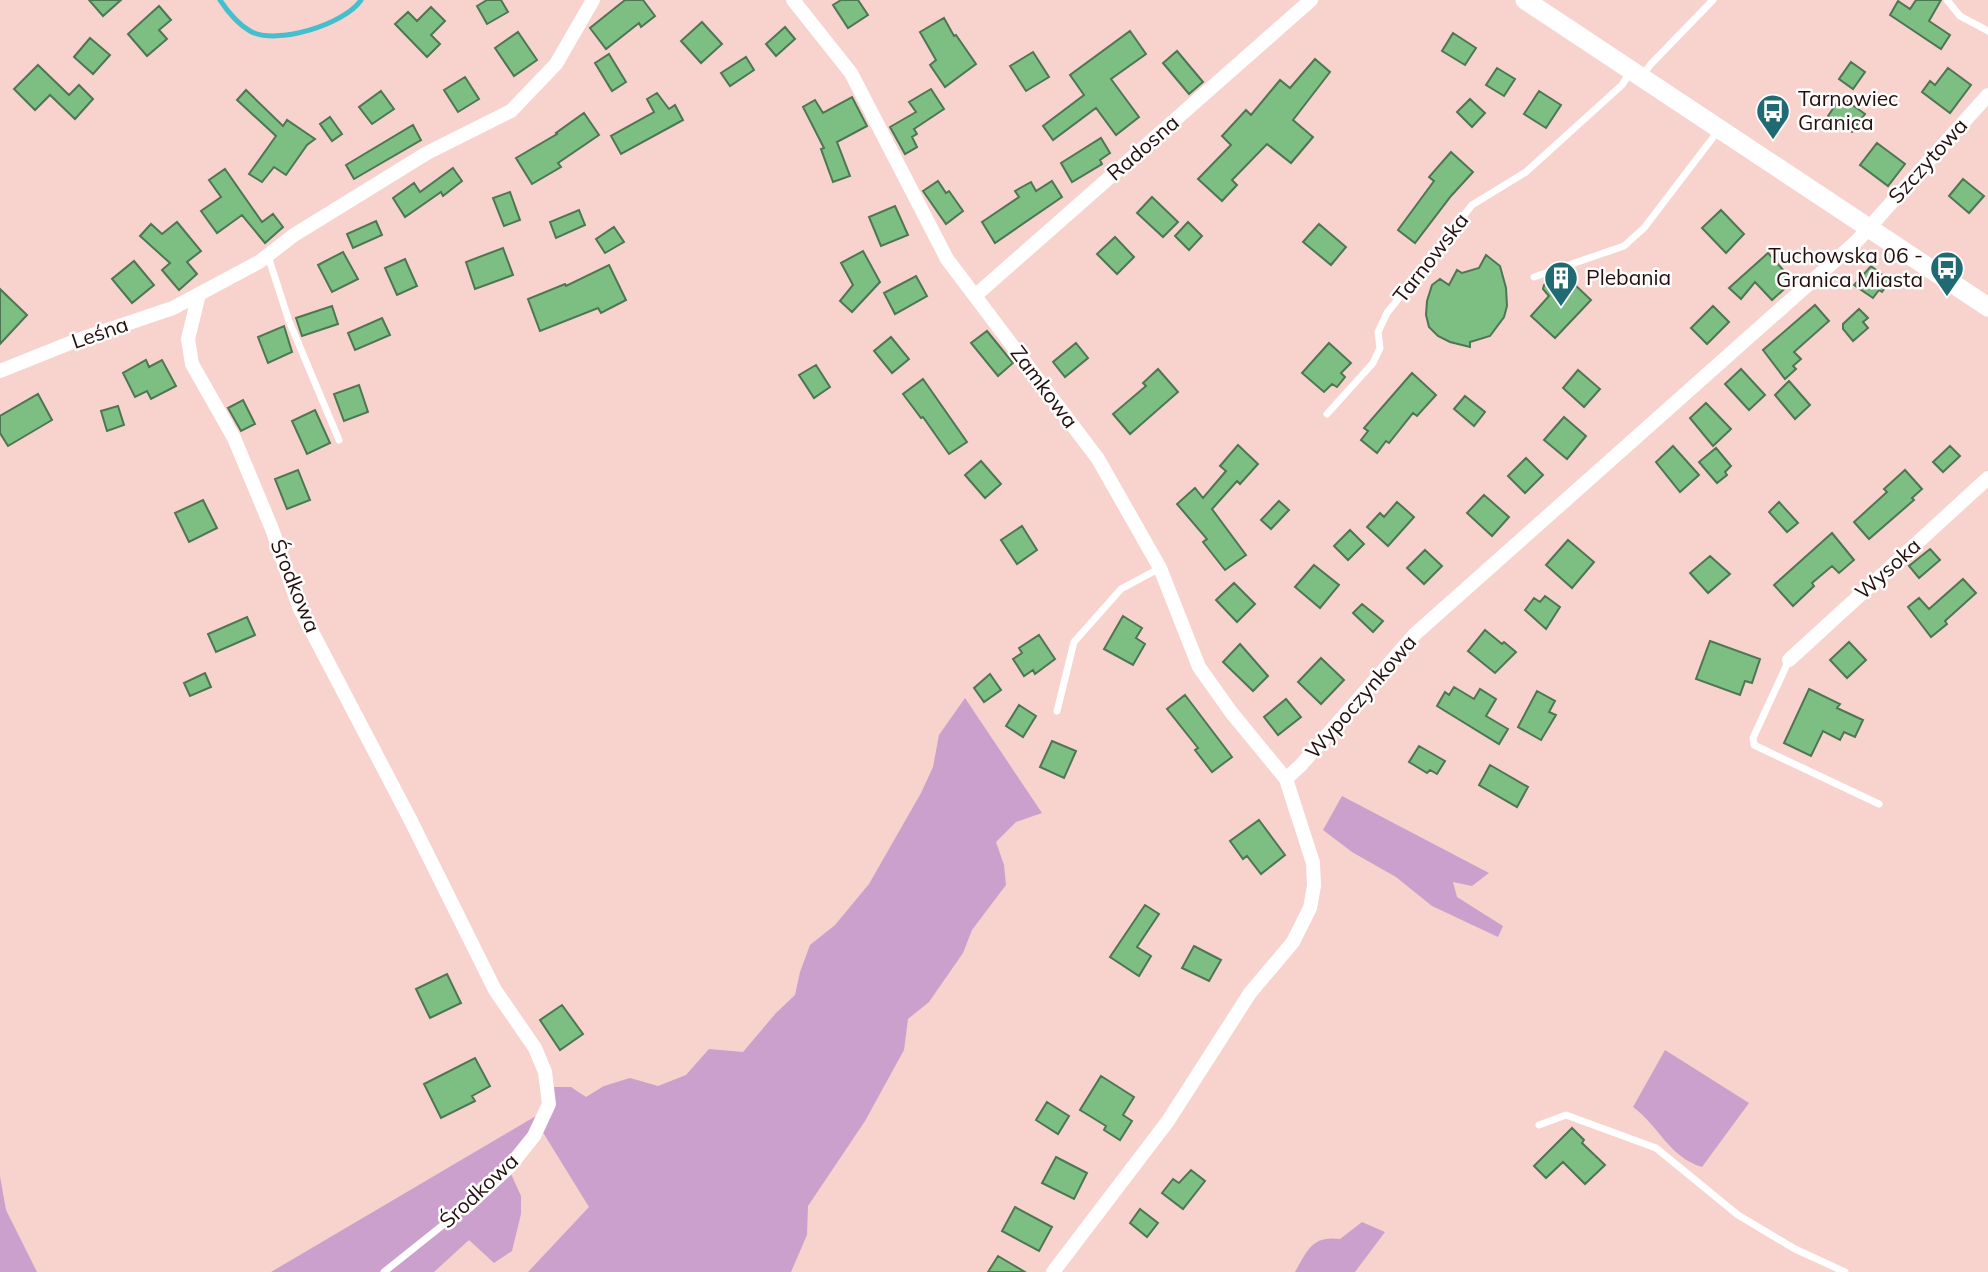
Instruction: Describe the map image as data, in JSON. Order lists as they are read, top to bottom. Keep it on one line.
{"streets":{"street":["Radosna","Szczytowa","Leśna","Zamkowa","Wysoka","Środkowa","Wypoczynkowa"],"lane":["Tarnowska"]},"crossings":[["Radosna","Zamkowa"],["Szczytowa","Wypoczynkowa"],["Leśna","Środkowa"],["Zamkowa","Wypoczynkowa"]],"places":{"bus stop":["Tarnowiec Granica","Tuchowska 06 - Granica Miasta"],"building":["Plebania"]}}
